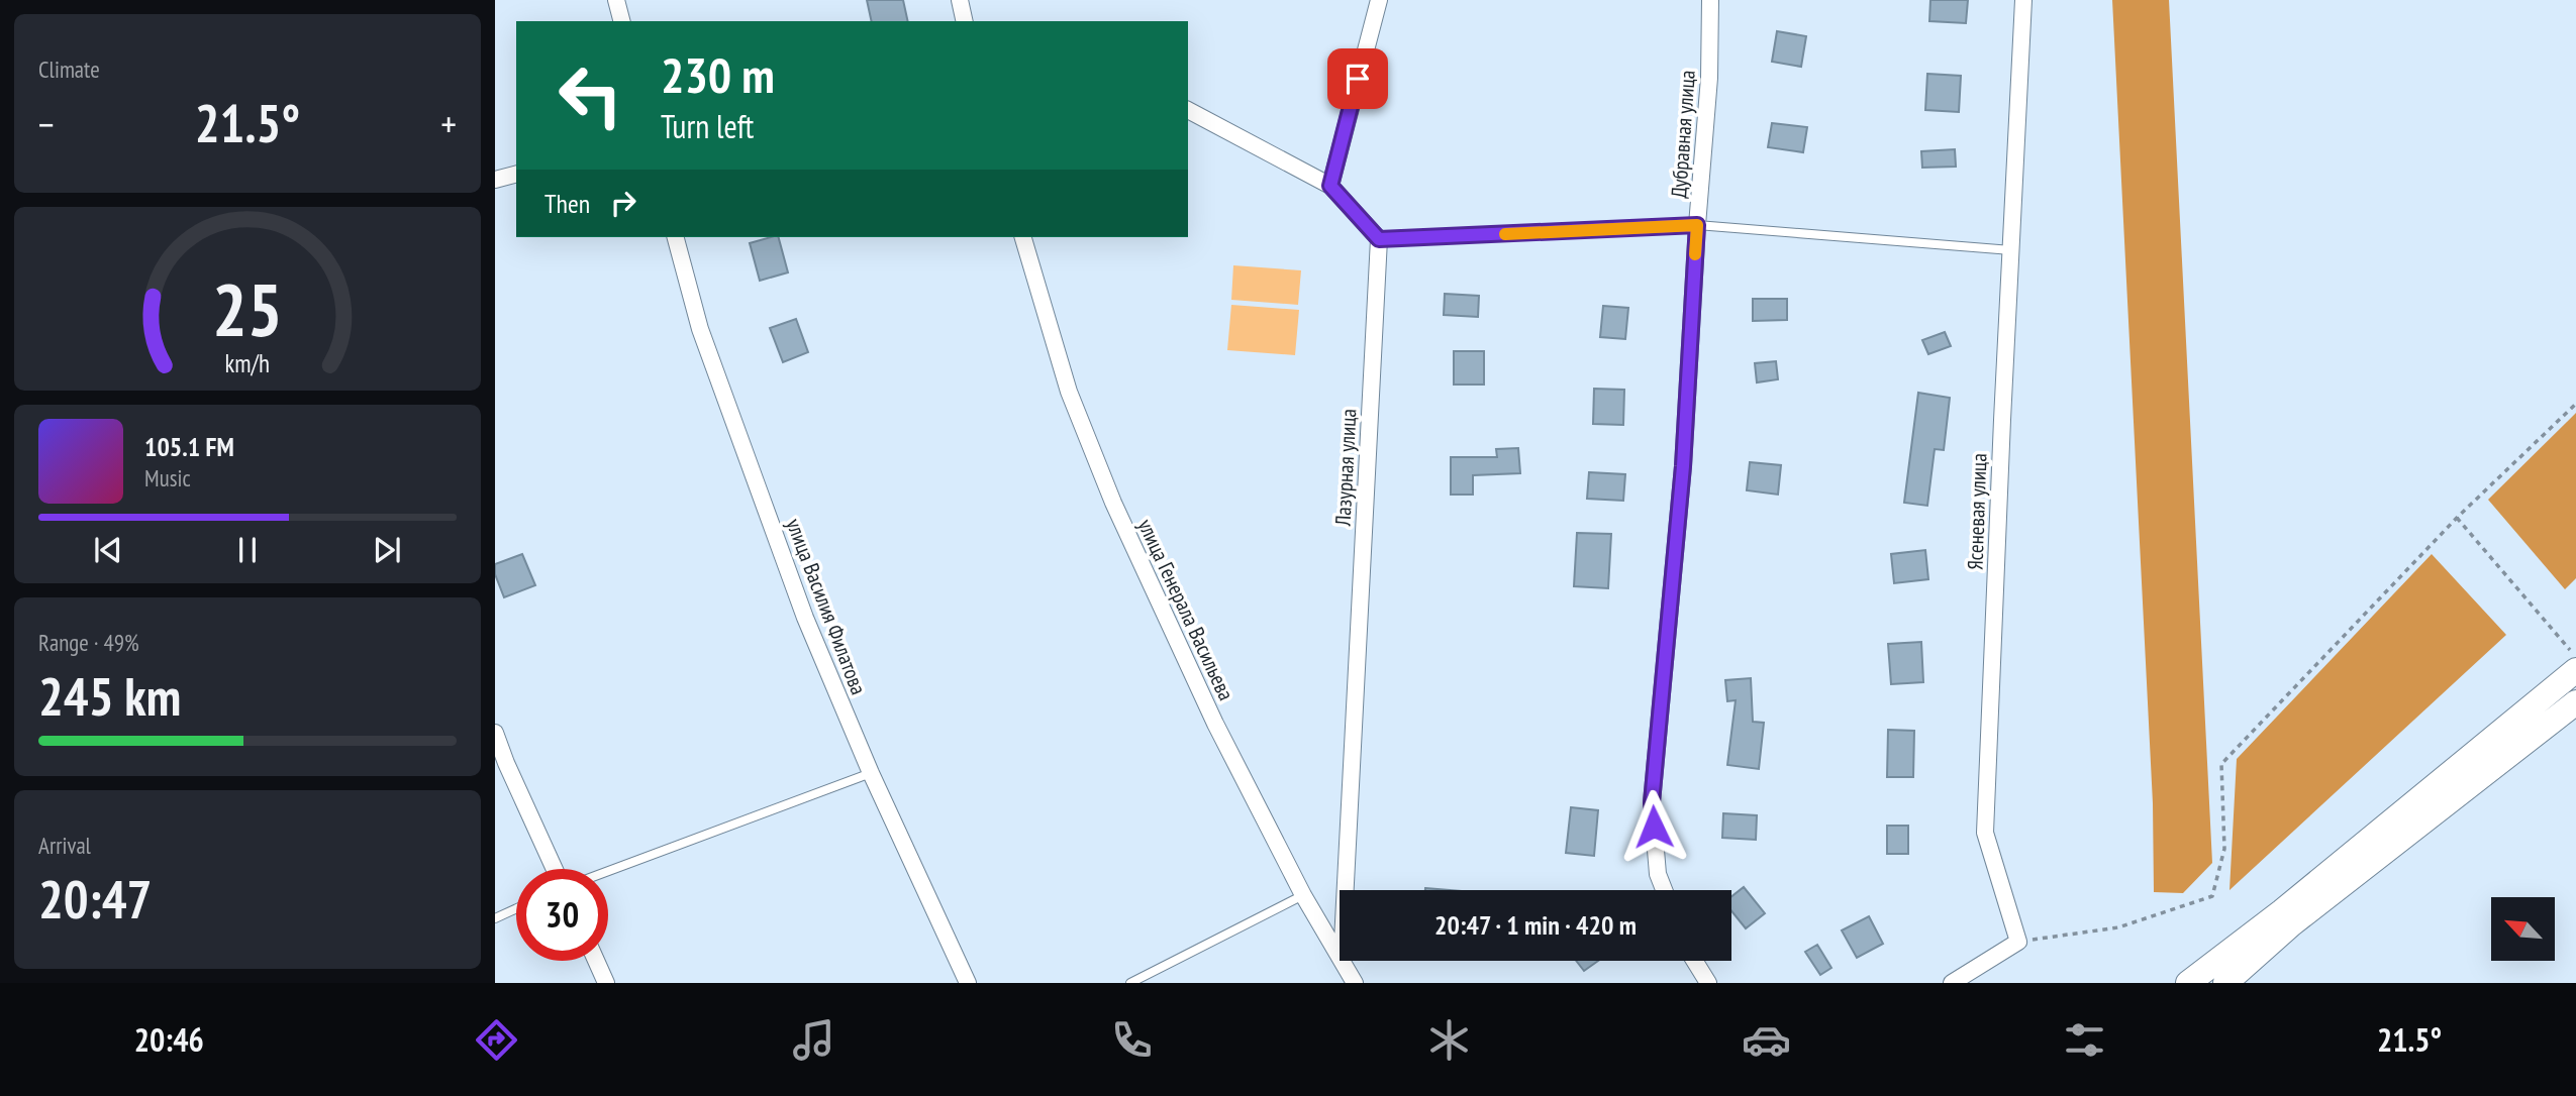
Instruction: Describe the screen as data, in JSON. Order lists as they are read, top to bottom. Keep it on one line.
{"streets":{"street":["Дубравная улица","Лазурная улица","Ясеневая улица","улица Василия Филатова","улица Генерала Васильева"]},"north":"top left","page":{"tile":["Climate",["Range · 49%","245 km"],["Arrival","20:47"]],"turn":["230 m","Turn left"],"heat":["−","21.5°","+"],"then":"Then","song":["105.1 FM","Music"],"limit":"30","trip":"20:47 · 1 min · 420 m","tabs":["20:46","21.5°"],"gauge":["25","km/h"]}}
